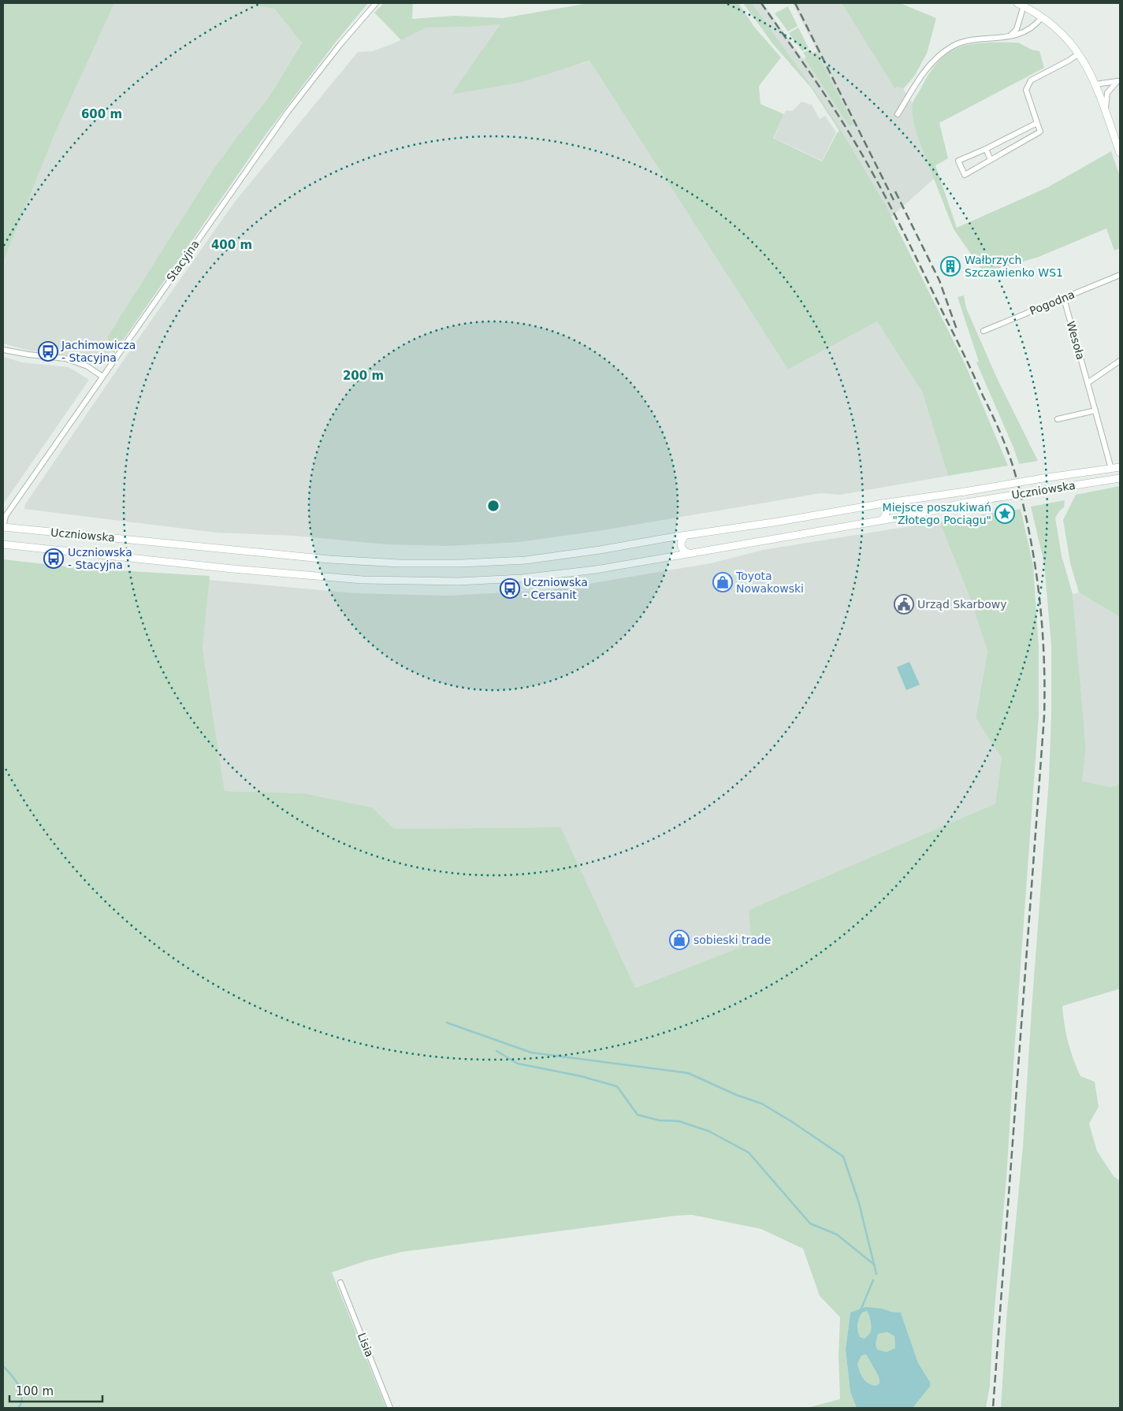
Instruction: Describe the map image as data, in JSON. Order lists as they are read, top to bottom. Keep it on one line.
{"streets":{"main road":["Uczniowska"],"street":["Stacyjna","Pogodna","Wesoła","Lisia"]},"crossings":[["Stacyjna","Uczniowska"],["Pogodna","Wesoła"],["Wesoła","Uczniowska"]],"places":{"building":["Wałbrzych Szczawienko WS1"],"bus stop":["Jachimowicza - Stacyjna","Uczniowska - Stacyjna","Uczniowska - Cersanit"],"place":["Miejsce poszukiwań \"Złotego Pociągu\""],"shop":["Toyota Nowakowski","sobieski trade"],"public building":["Urząd Skarbowy"]},"scale_bar":"100 m","rings":["600 m","400 m","200 m"]}
